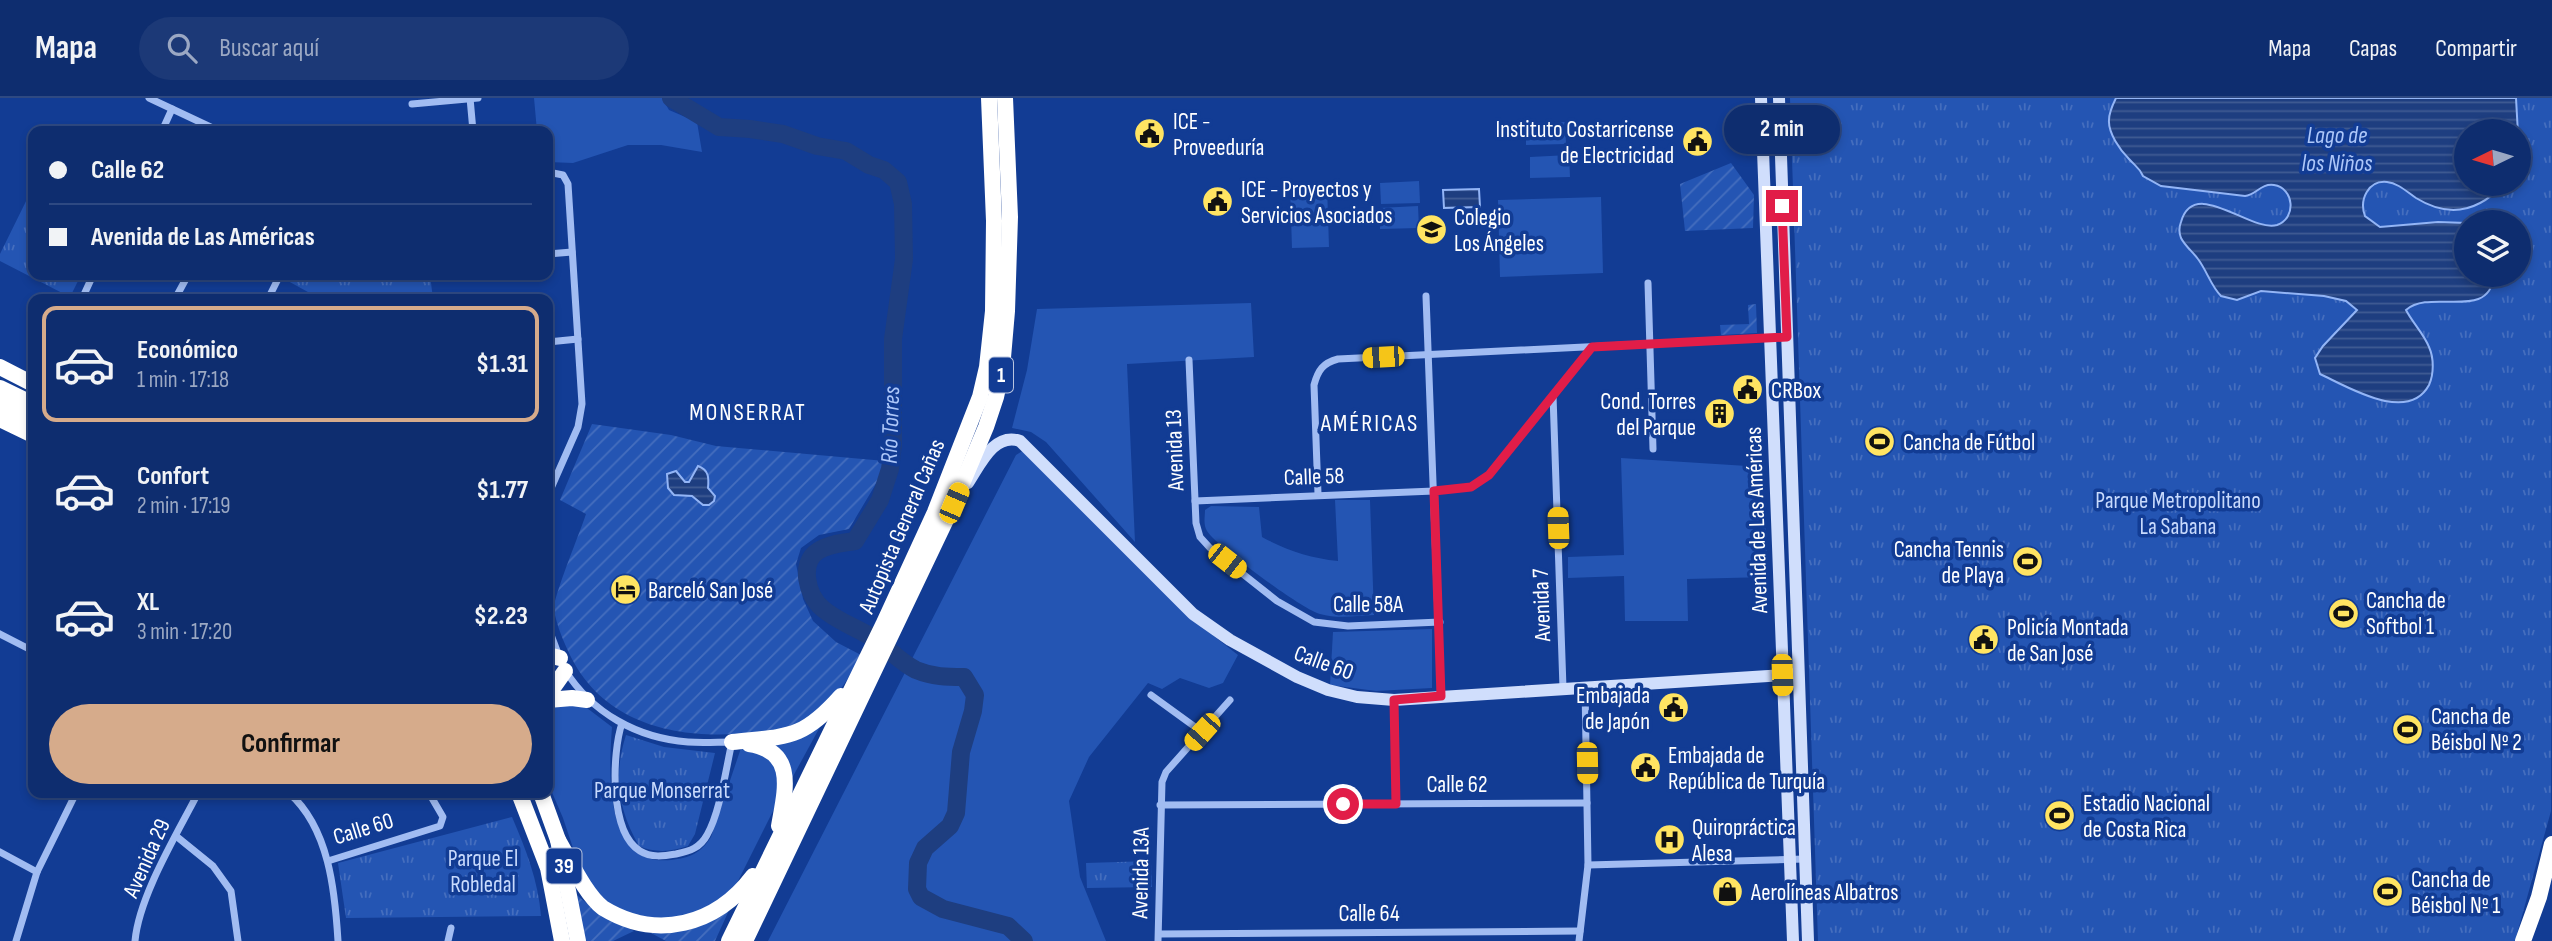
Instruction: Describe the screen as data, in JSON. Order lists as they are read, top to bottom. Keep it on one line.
{"streets":{"highway":["1","Autopista General Cañas","39"],"main road":["Avenida de Las Américas","Calle 60"],"street":["Avenida 13","Calle 58","Calle 58A","Avenida 7","Calle 62","Avenida 29","Avenida 13A","Calle 64"]},"crossings":[["Avenida 13","Calle 58"],["Avenida 13","Calle 58A"],["Calle 58","Avenida 7"],["Avenida de Las Américas","Calle 60"],["Autopista General Cañas","Calle 60"],["Avenida 7","Calle 60"],["Calle 62","Avenida 13A"],["Avenida 13A","Calle 64"]],"districts":["MONSERRAT","AMÉRICAS"],"water":["Lago de los Niños","Río Torres"],"parks":["Parque Metropolitano La Sabana","Parque Monserrat","Parque El Robledal"],"places":{"public building":["ICE - Proveeduría","Instituto Costarricense de Electricidad","ICE - Proyectos y Servicios Asociados","CRBox","Policía Montada de San José","Embajada de Japón","Embajada de República de Turquía"],"school or university":["Colegio Los Ángeles"],"building":["Cond. Torres del Parque"],"sports":["Cancha de Fútbol","Cancha Tennis de Playa","Cancha de Softbol 1","Cancha de Béisbol Nº 2","Estadio Nacional de Costa Rica","Cancha de Béisbol Nº 1"],"hotel":["Barceló San José"],"hospital":["Quiropráctica Alesa"],"shop":["Aerolíneas Albatros"]},"north":"left","page":{"header":"Mapa","search":"Buscar aquí","nav":["Mapa","Capas","Compartir"],"bubble":"2 min","banner":["Calle 62","Avenida de Las Américas"],"list":[{"name":"Económico","note":"1 min · 17:18","value":"$1.31"},{"name":"Confort","note":"2 min · 17:19","value":"$1.77"},{"name":"XL","note":"3 min · 17:20","value":"$2.23"}],"buttons":"Confirmar"}}
